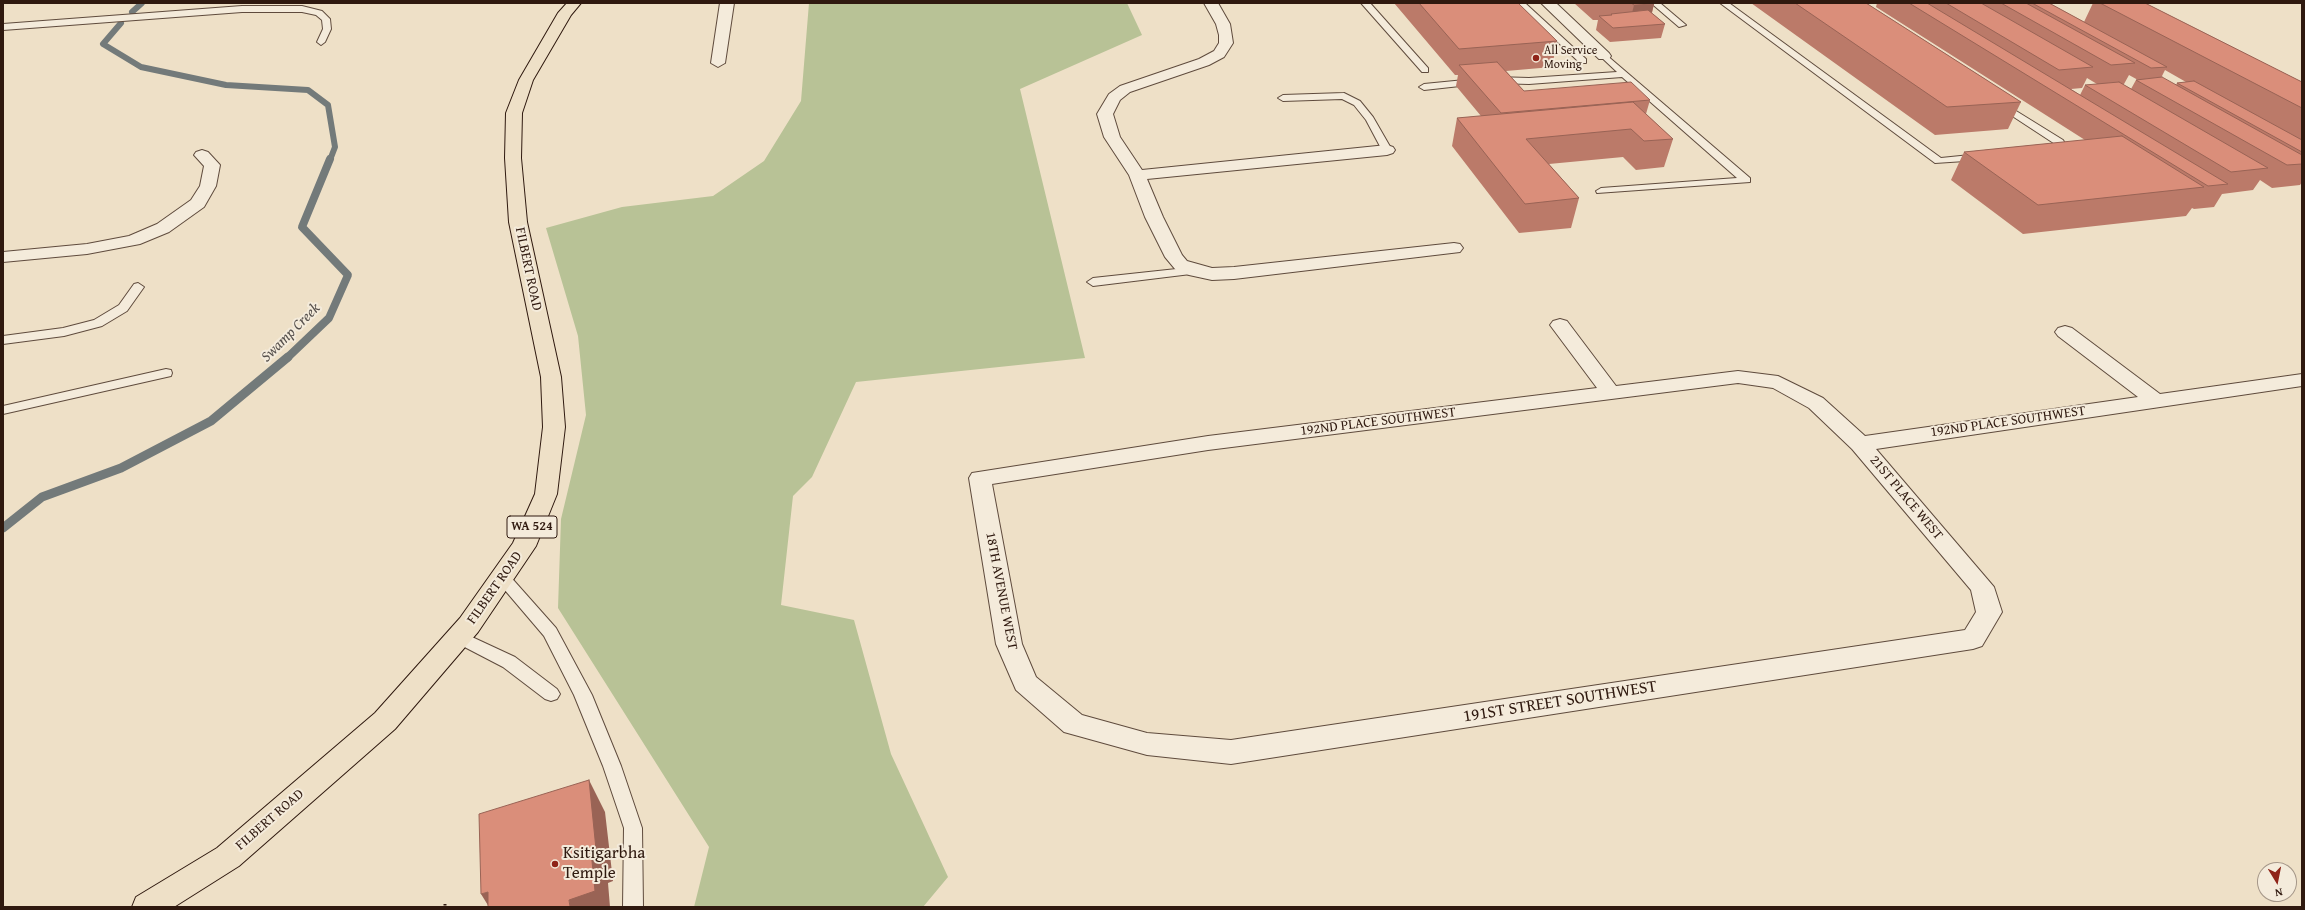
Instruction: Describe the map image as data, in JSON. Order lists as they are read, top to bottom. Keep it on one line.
{"streets":{"main road":["FILBERT ROAD","WA 524"],"street":["192ND PLACE SOUTHWEST","21ST PLACE WEST","18TH AVENUE WEST","191ST STREET SOUTHWEST"]},"crossings":[["192ND PLACE SOUTHWEST","21ST PLACE WEST"],["192ND PLACE SOUTHWEST","18TH AVENUE WEST"],["21ST PLACE WEST","191ST STREET SOUTHWEST"],["18TH AVENUE WEST","191ST STREET SOUTHWEST"]],"water":["Swamp Creek"],"places":["All Service Moving","Ksitigarbha Temple"],"north":"bottom"}
